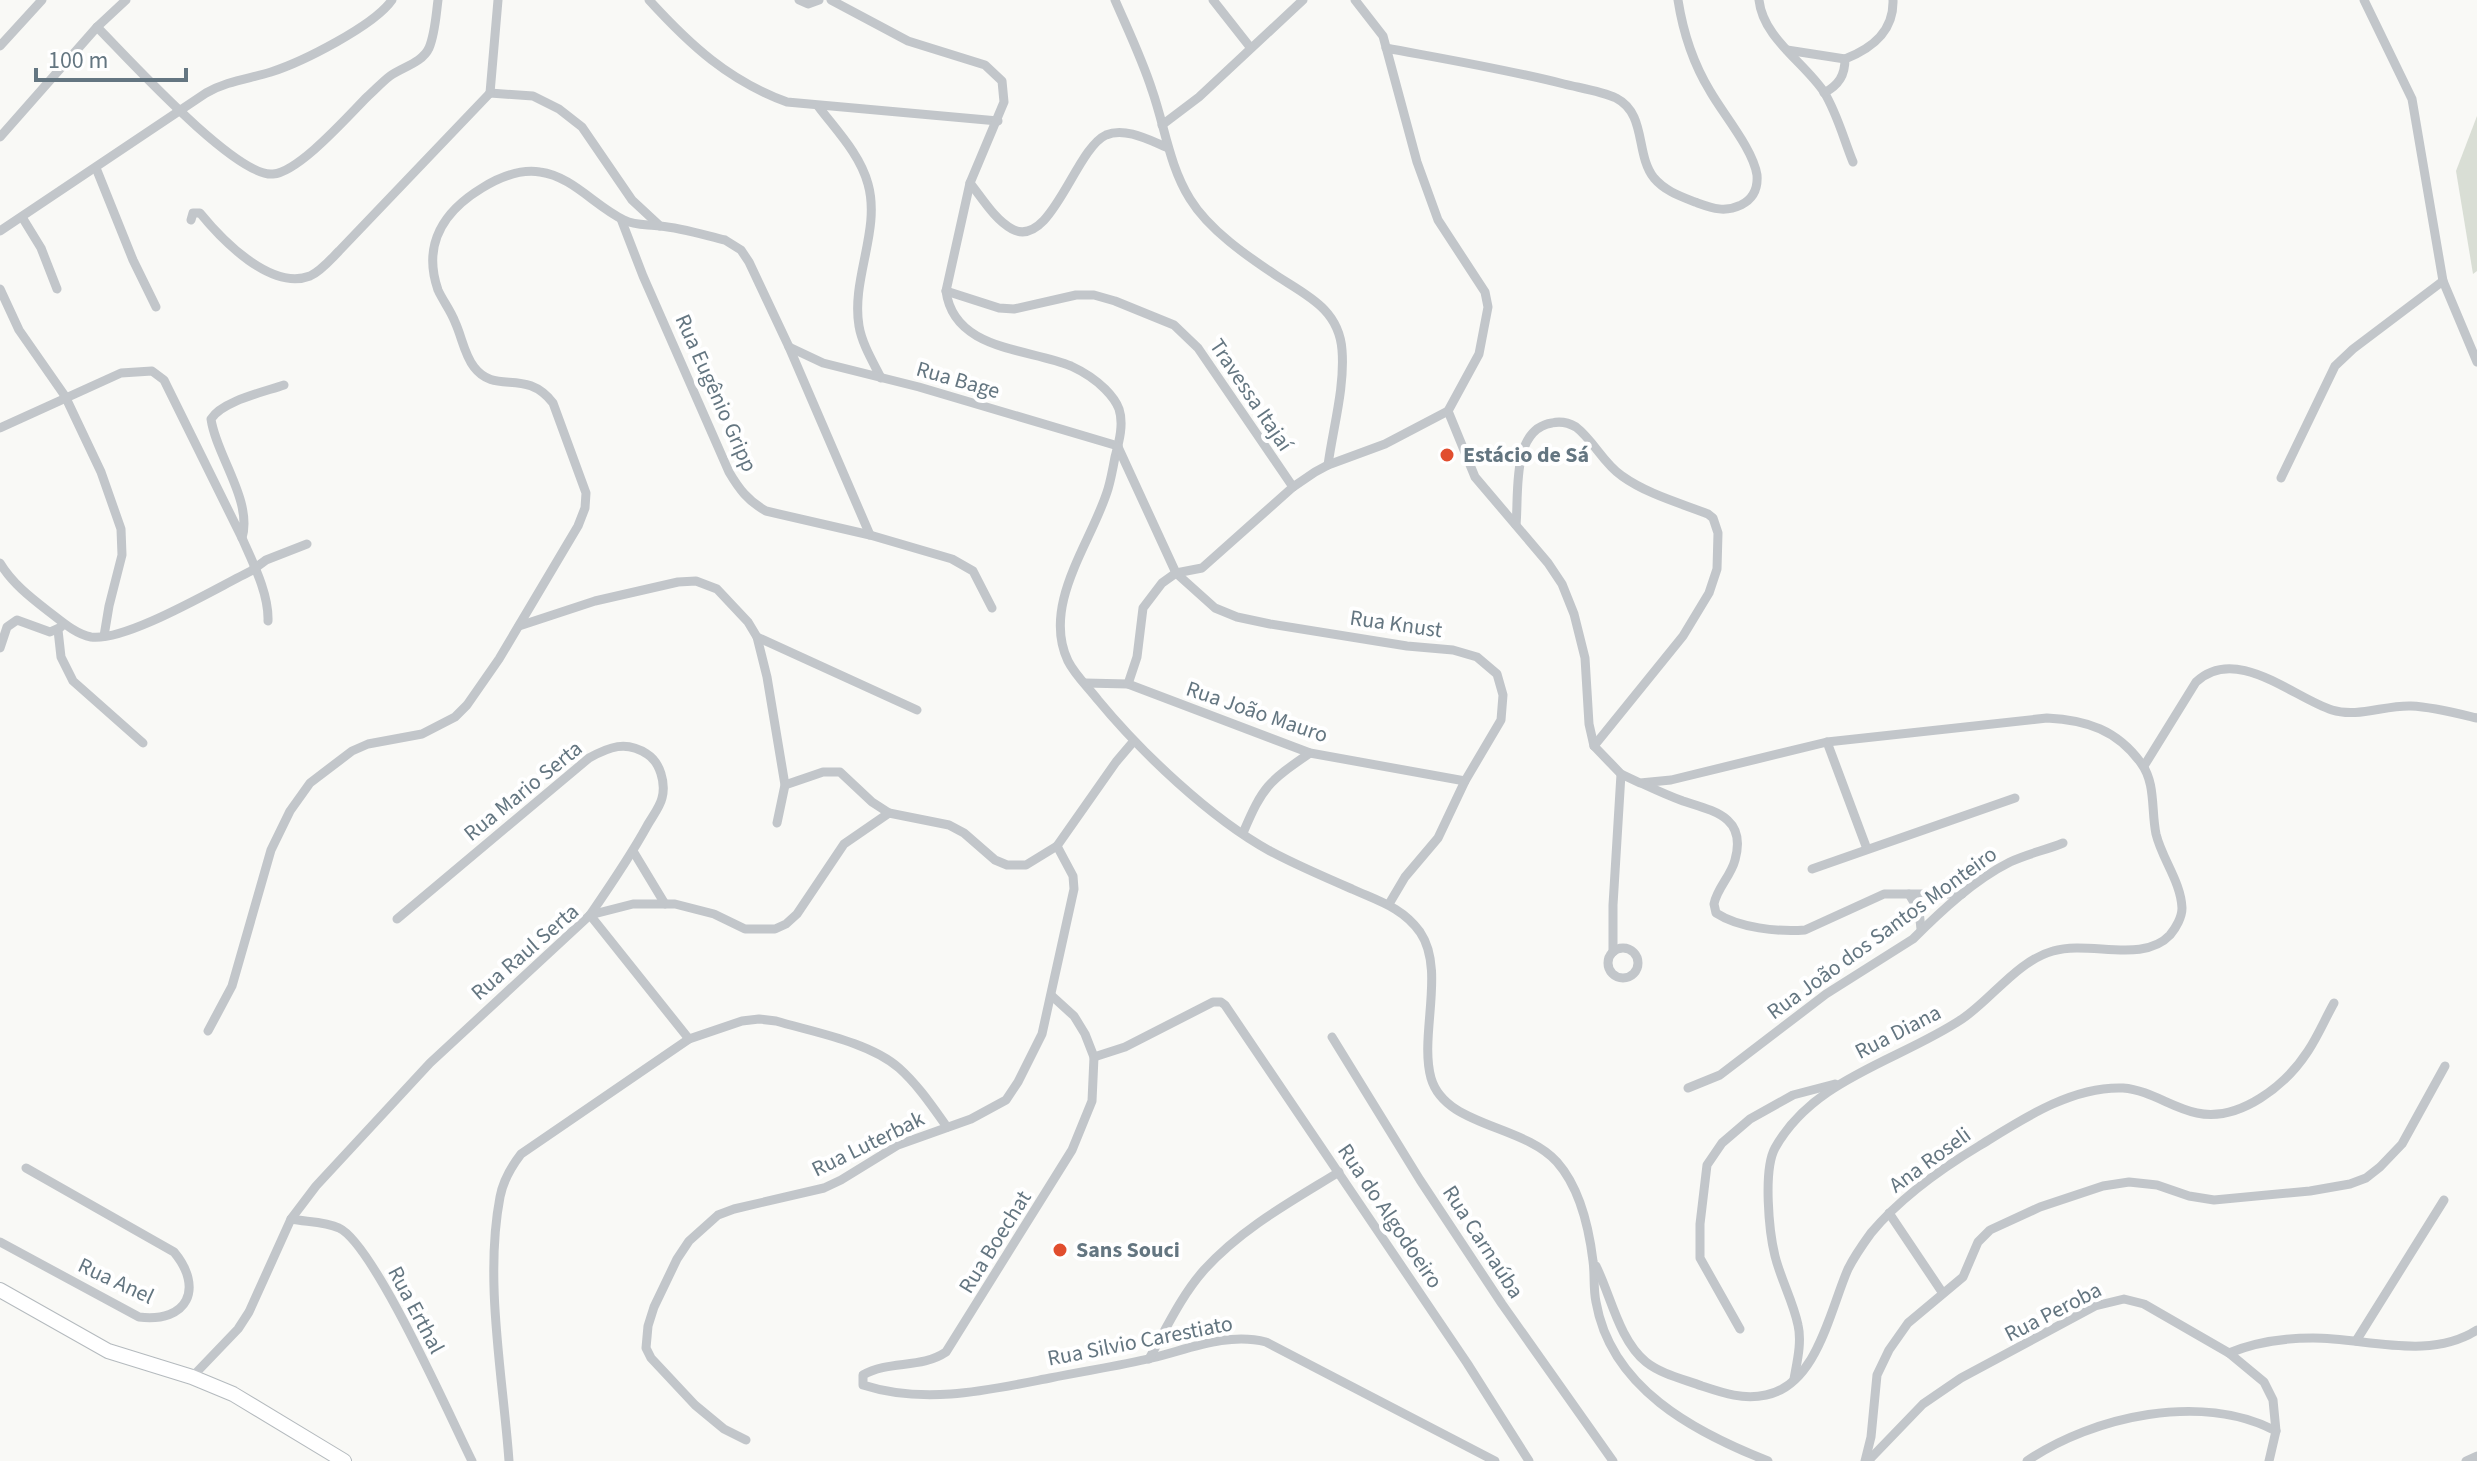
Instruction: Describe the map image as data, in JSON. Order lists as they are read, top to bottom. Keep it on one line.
{"streets":{"street":["Rua Bage","Rua Eugênio Gripp","Travessa Itajaí","Rua Knust","Rua João Mauro","Rua Mario Serta","Rua João dos Santos Monteiro","Rua Raul Serta","Rua Diana","Rua Luterbak","Ana Roseli","Rua do Algodoeiro","Rua Boechat","Rua Carnaúba","Rua Anel","Rua Erthal","Rua Peroba","Rua Silvio Carestiato"]},"crossings":[["Rua Bage","Rua Knust"],["Rua Knust","Rua João Mauro"],["Rua Mario Serta","Rua Raul Serta"],["Rua Raul Serta","Rua Erthal"],["Rua Diana","Ana Roseli"],["Rua do Algodoeiro","Rua Boechat"],["Rua Boechat","Rua Silvio Carestiato"]],"places":["Estácio de Sá","Sans Souci"],"scale_bar":"100 m"}
